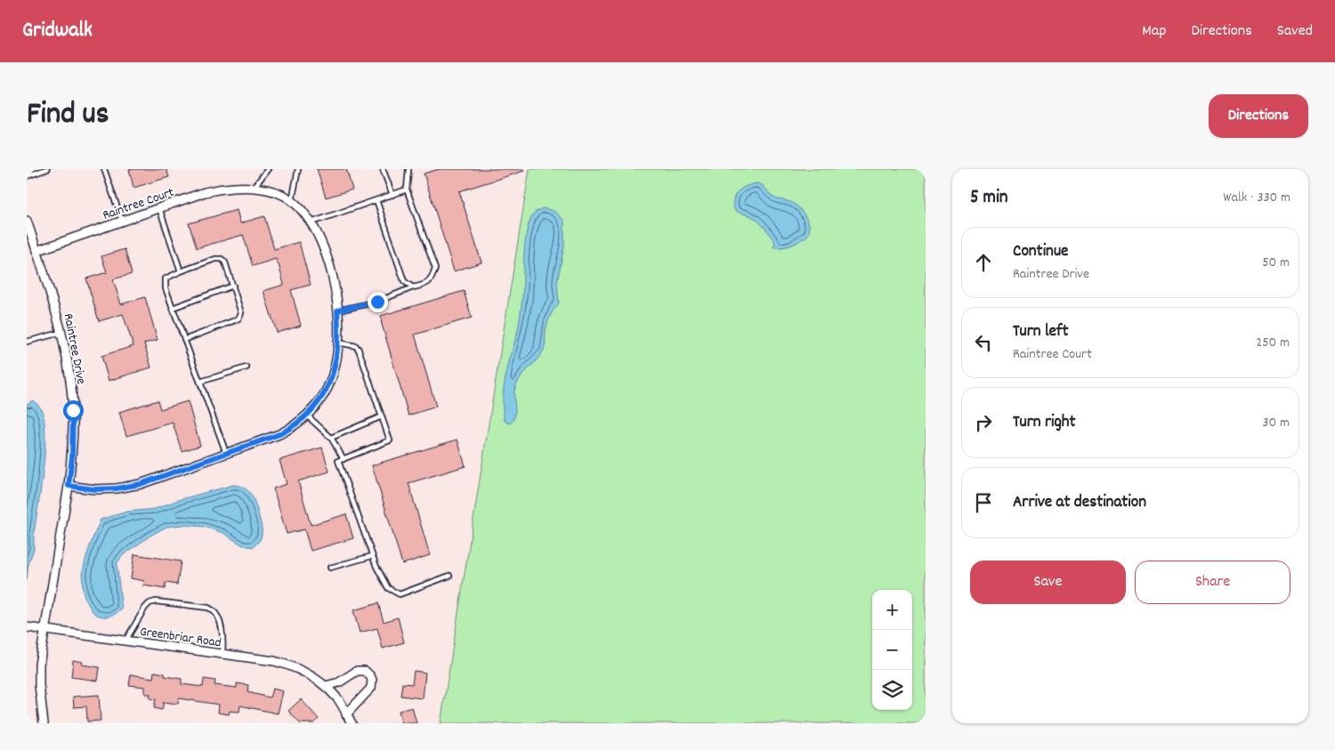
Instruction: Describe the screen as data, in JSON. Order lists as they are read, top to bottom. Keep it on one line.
{"streets":{"street":["Raintree Court","Raintree Drive","Greenbriar Road"]},"crossings":[["Raintree Court","Raintree Drive"],["Raintree Drive","Greenbriar Road"]],"page":{"header":"Gridwalk","nav":["Map","Directions","Saved"],"title":"Find us","buttons":["Directions",["Save","Share"]],"heading":["5 min","Walk · 330 m"],"list":[["Continue","Raintree Drive","50 m"],["Turn left","Raintree Court","250 m"],["Turn right","30 m"],"Arrive at destination"],"map_buttons":["+","−"]}}
